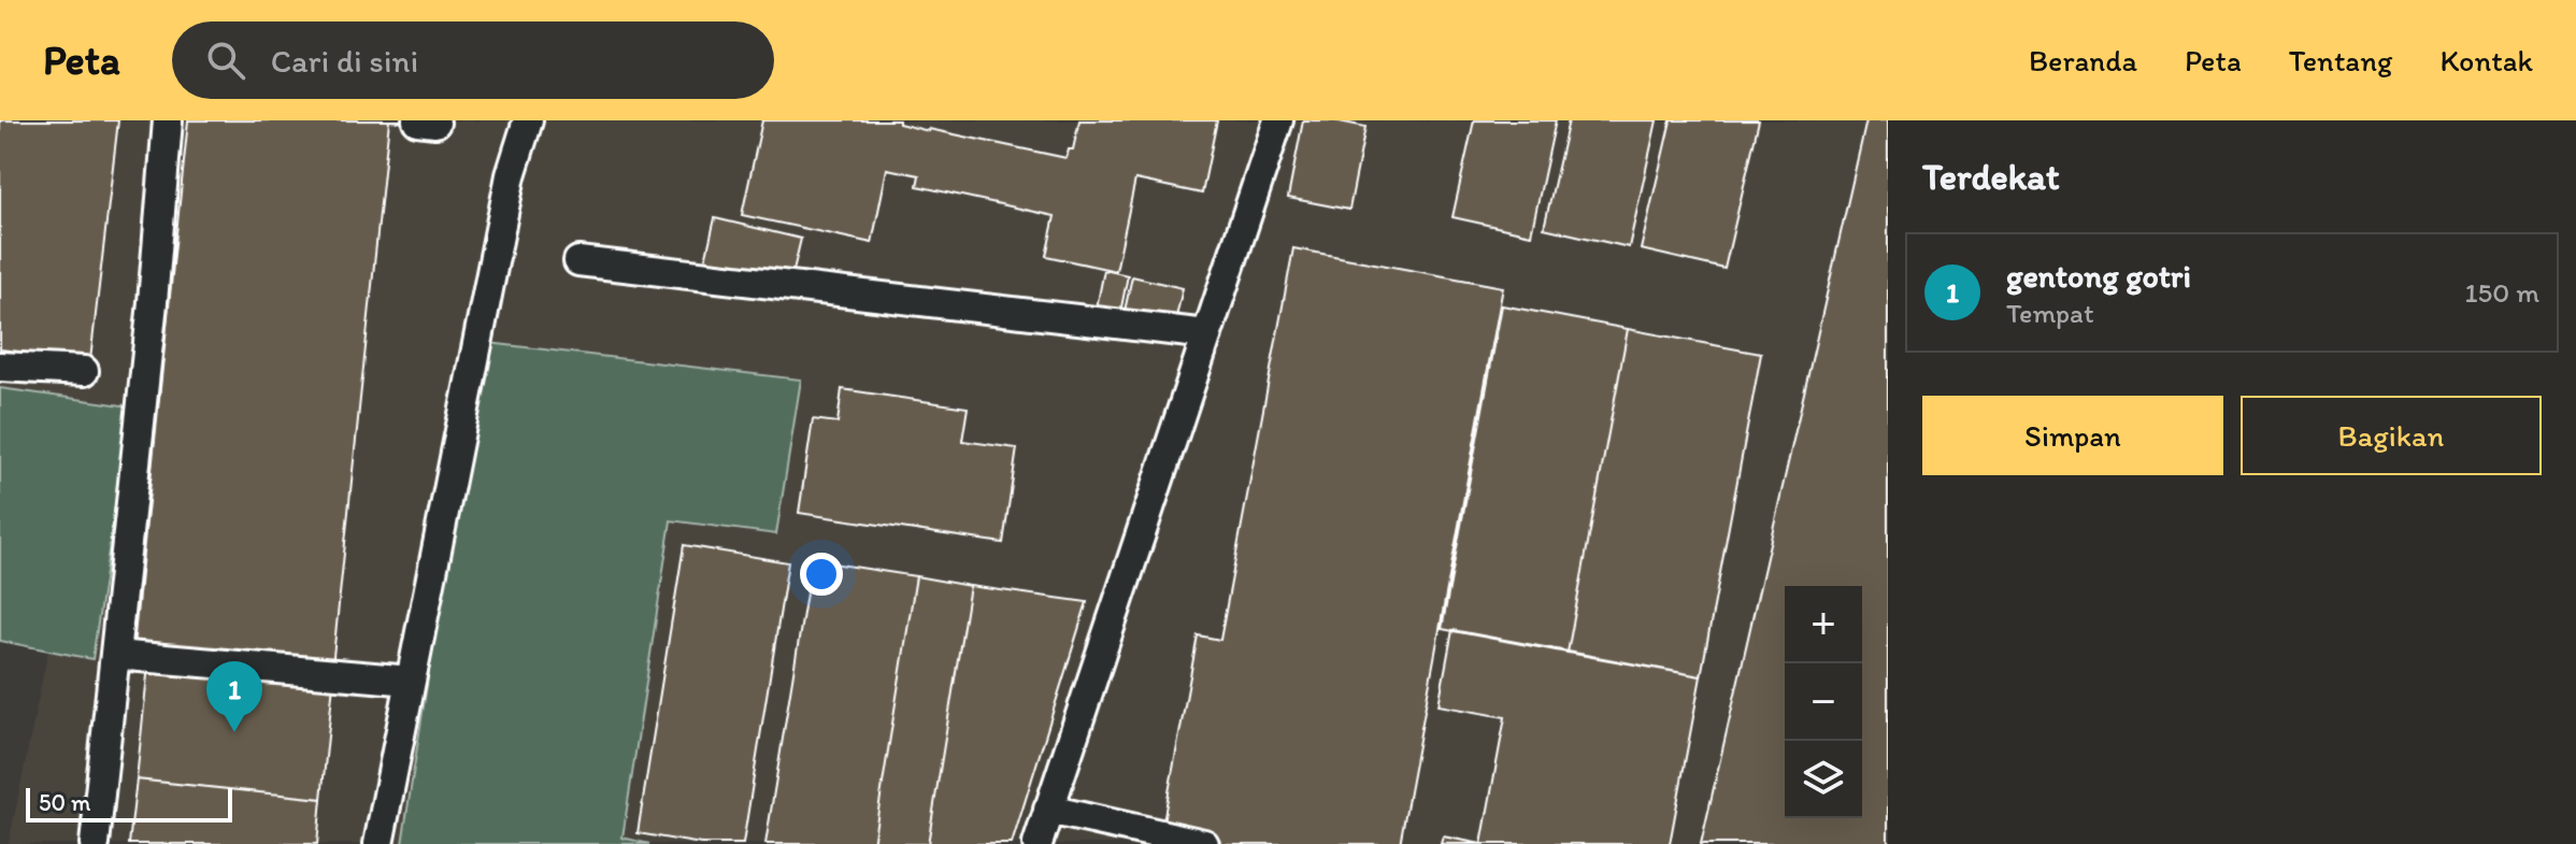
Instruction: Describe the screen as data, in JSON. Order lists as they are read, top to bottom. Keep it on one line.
{"scale_bar":"50 m","page":{"header":"Peta","search":"Cari di sini","nav":["Beranda","Peta","Tentang","Kontak"],"heading":"Terdekat","list":[{"mark":"1","name":"gentong gotri","note":"Tempat","value":"150 m"}],"buttons":["Simpan","Bagikan"],"map_buttons":["+","−"],"pins":"1","scale":"50 m"}}
